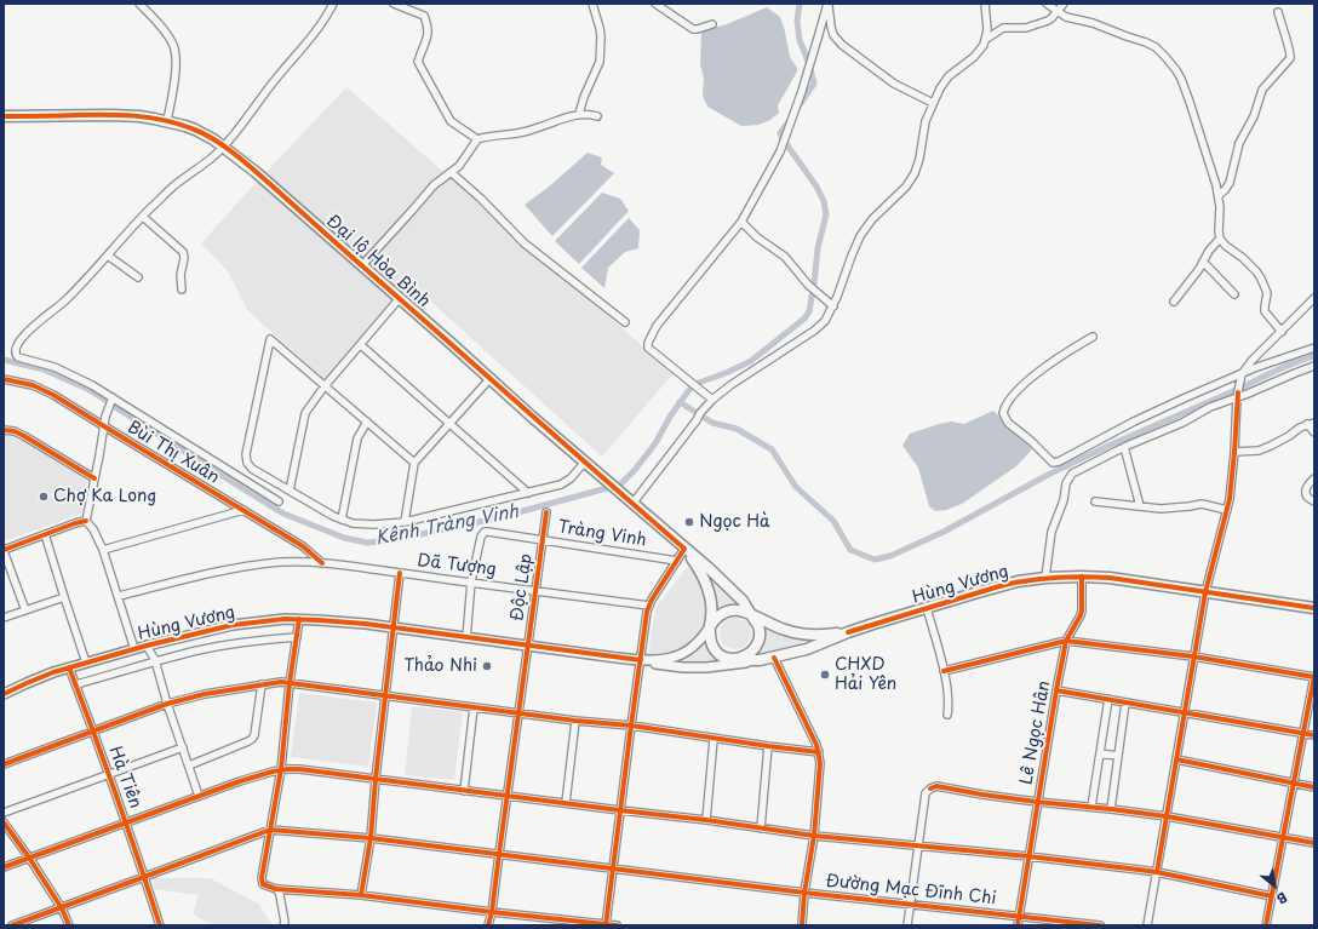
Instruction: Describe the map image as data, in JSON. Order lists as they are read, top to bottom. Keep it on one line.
{"streets":{"highway":["Đại lộ Hòa Bình","Hùng Vương"],"street":["Bùi Thị Xuân","Tràng Vinh","Dã Tượng","Độc Lập","Lê Ngọc Hân","Hà Tiên","Đường Mạc Đĩnh Chi"]},"crossings":[["Bùi Thị Xuân","Dã Tượng"],["Tràng Vinh","Dã Tượng"],["Tràng Vinh","Hùng Vương"],["Tràng Vinh","Độc Lập"],["Dã Tượng","Độc Lập"],["Hùng Vương","Độc Lập"],["Hùng Vương","Lê Ngọc Hân"],["Hùng Vương","Hà Tiên"],["Độc Lập","Đường Mạc Đĩnh Chi"],["Lê Ngọc Hân","Đường Mạc Đĩnh Chi"],["Hà Tiên","Đường Mạc Đĩnh Chi"]],"water":["Kênh Tràng Vinh"],"places":["Chợ Ka Long","Ngọc Hà","Thảo Nhi","CHXD Hải Yên"],"north":"bottom right"}
